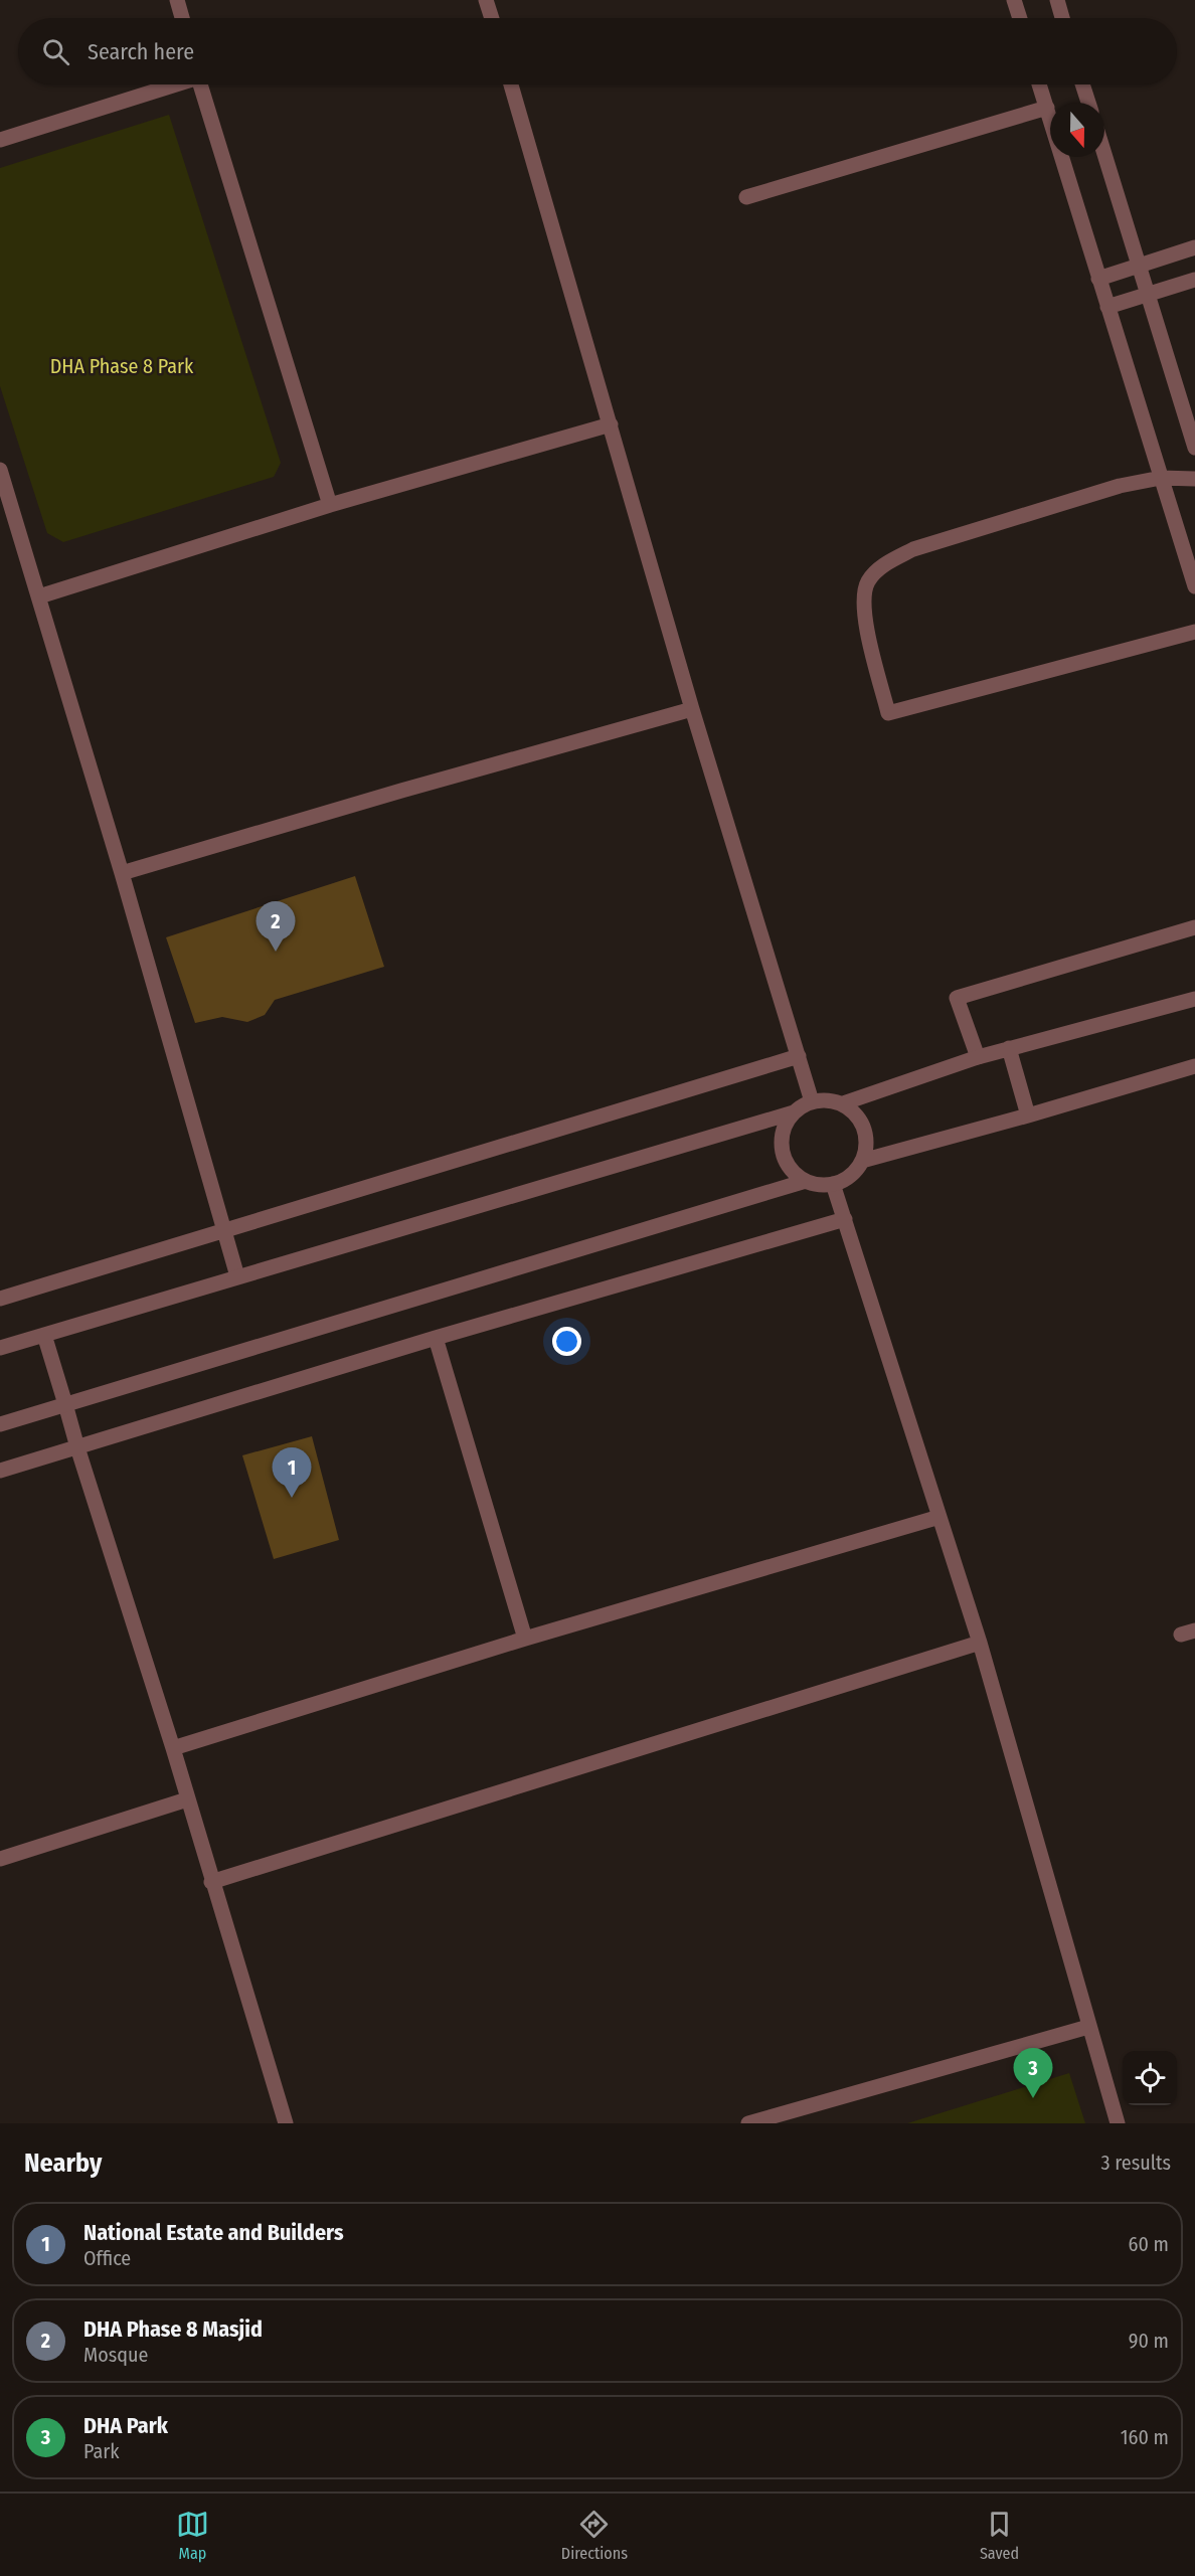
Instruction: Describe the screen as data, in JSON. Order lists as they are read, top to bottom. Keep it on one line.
{"parks":["DHA Phase 8 Park"],"north":"bottom","page":{"search":"Search here","pins":["2","1","3"],"heading":["Nearby","3 results"],"list":[{"mark":"1","name":"National Estate and Builders","note":"Office","value":"60 m"},{"mark":"2","name":"DHA Phase 8 Masjid","note":"Mosque","value":"90 m"},{"mark":"3","name":"DHA Park","note":"Park","value":"160 m"}],"nav":["Map","Directions","Saved"]}}
